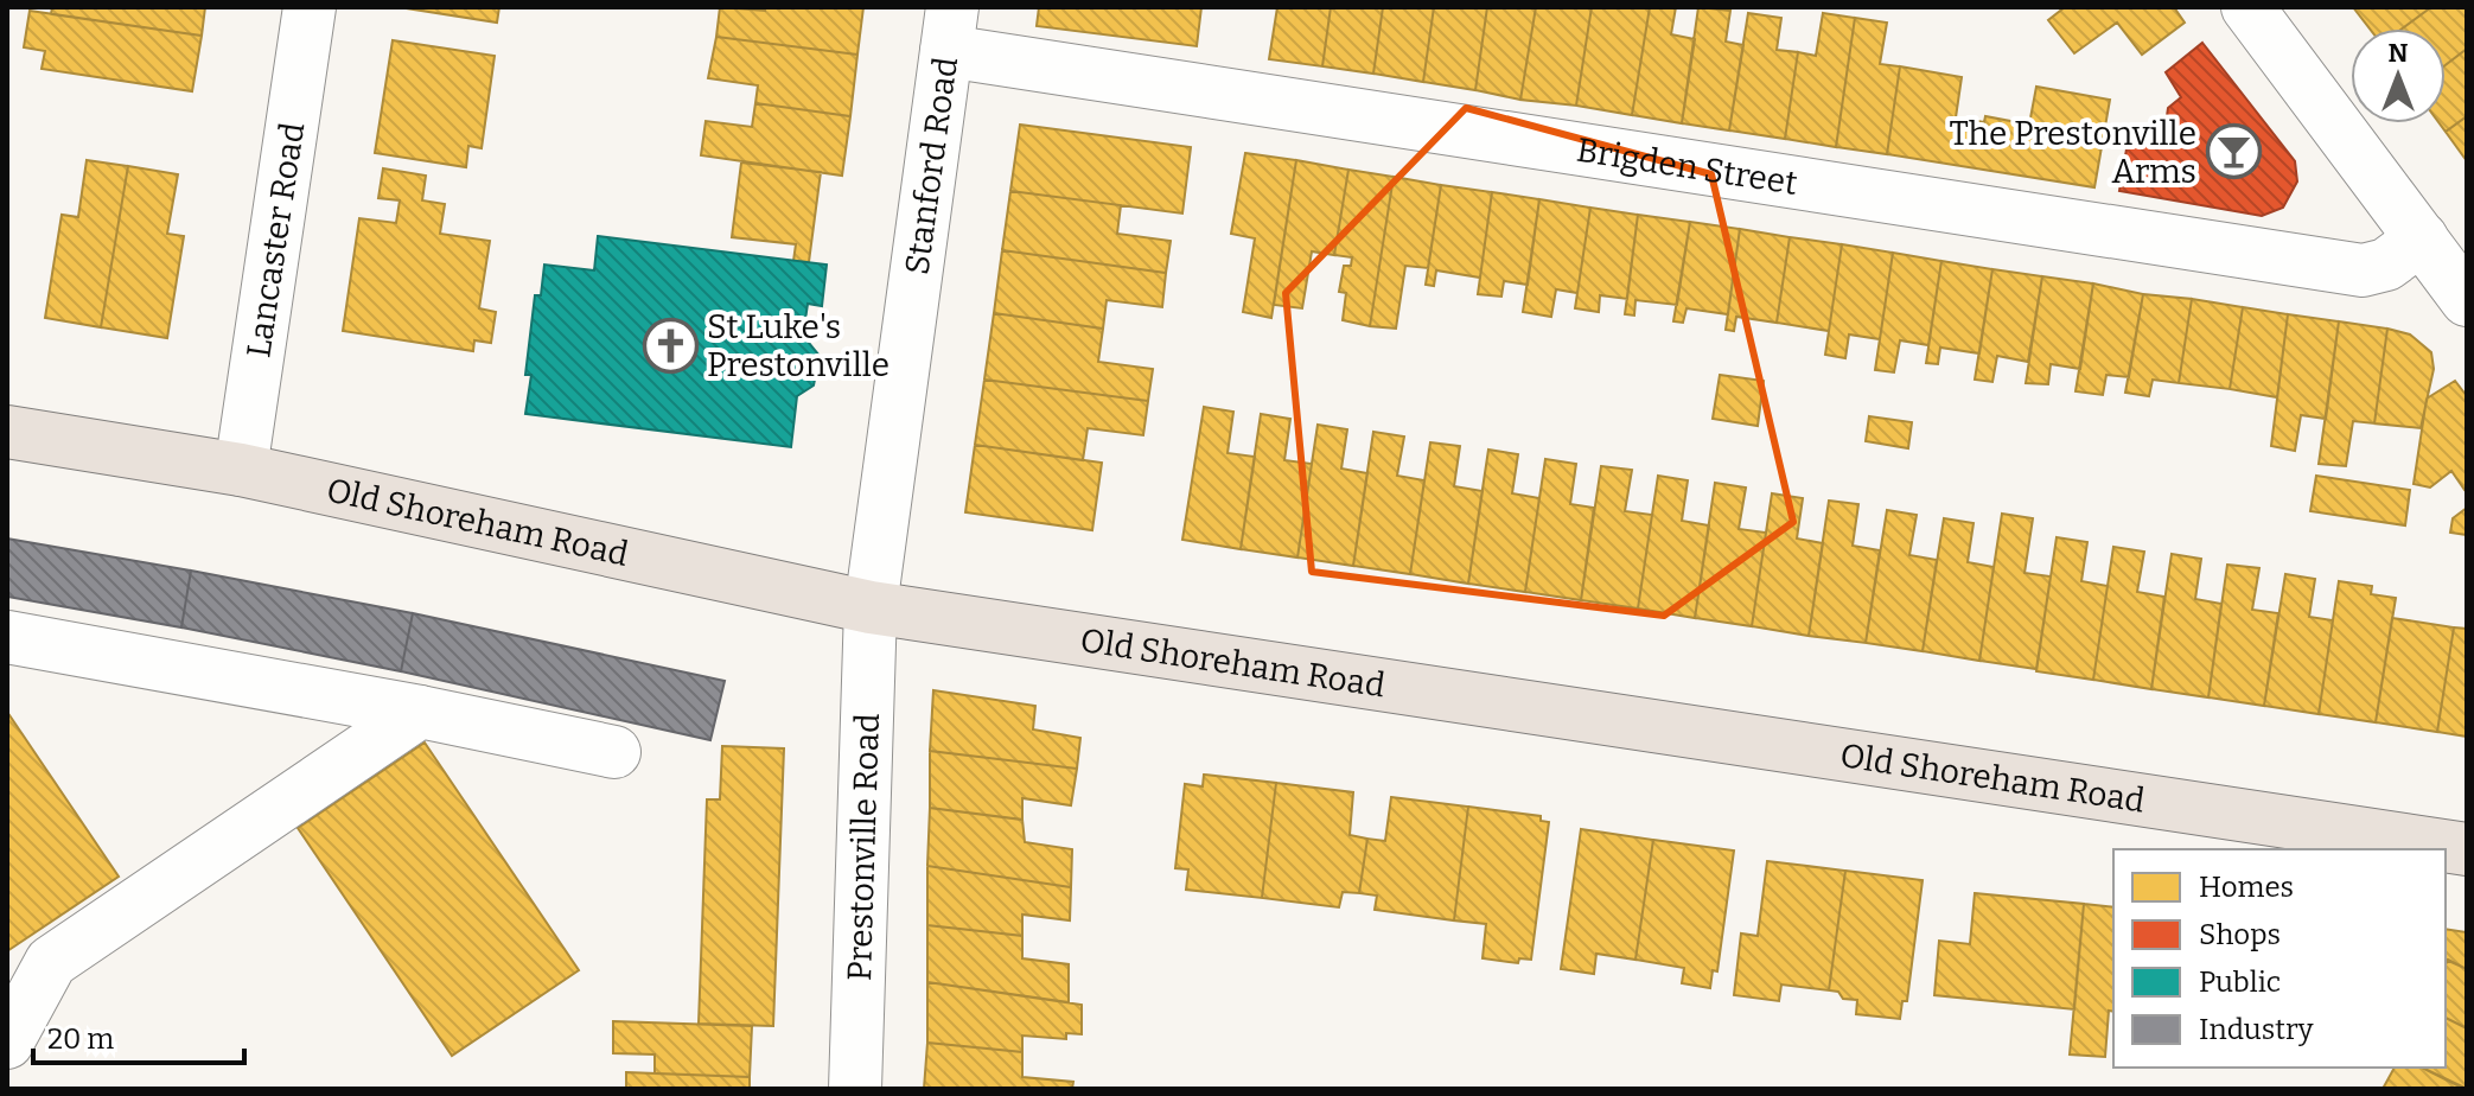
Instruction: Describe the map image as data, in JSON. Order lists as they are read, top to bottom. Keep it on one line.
{"streets":{"main road":["Old Shoreham Road"],"street":["Brigden Street","Stanford Road","Lancaster Road","Prestonville Road"]},"crossings":[["Brigden Street","Stanford Road"],["Stanford Road","Old Shoreham Road"],["Stanford Road","Prestonville Road"],["Lancaster Road","Old Shoreham Road"],["Old Shoreham Road","Prestonville Road"]],"places":{"bar":["The Prestonville Arms"],"church":["St Luke's Prestonville"]},"legend":["Homes","Shops","Public","Industry"],"scale_bar":"20 m","north":"top"}
